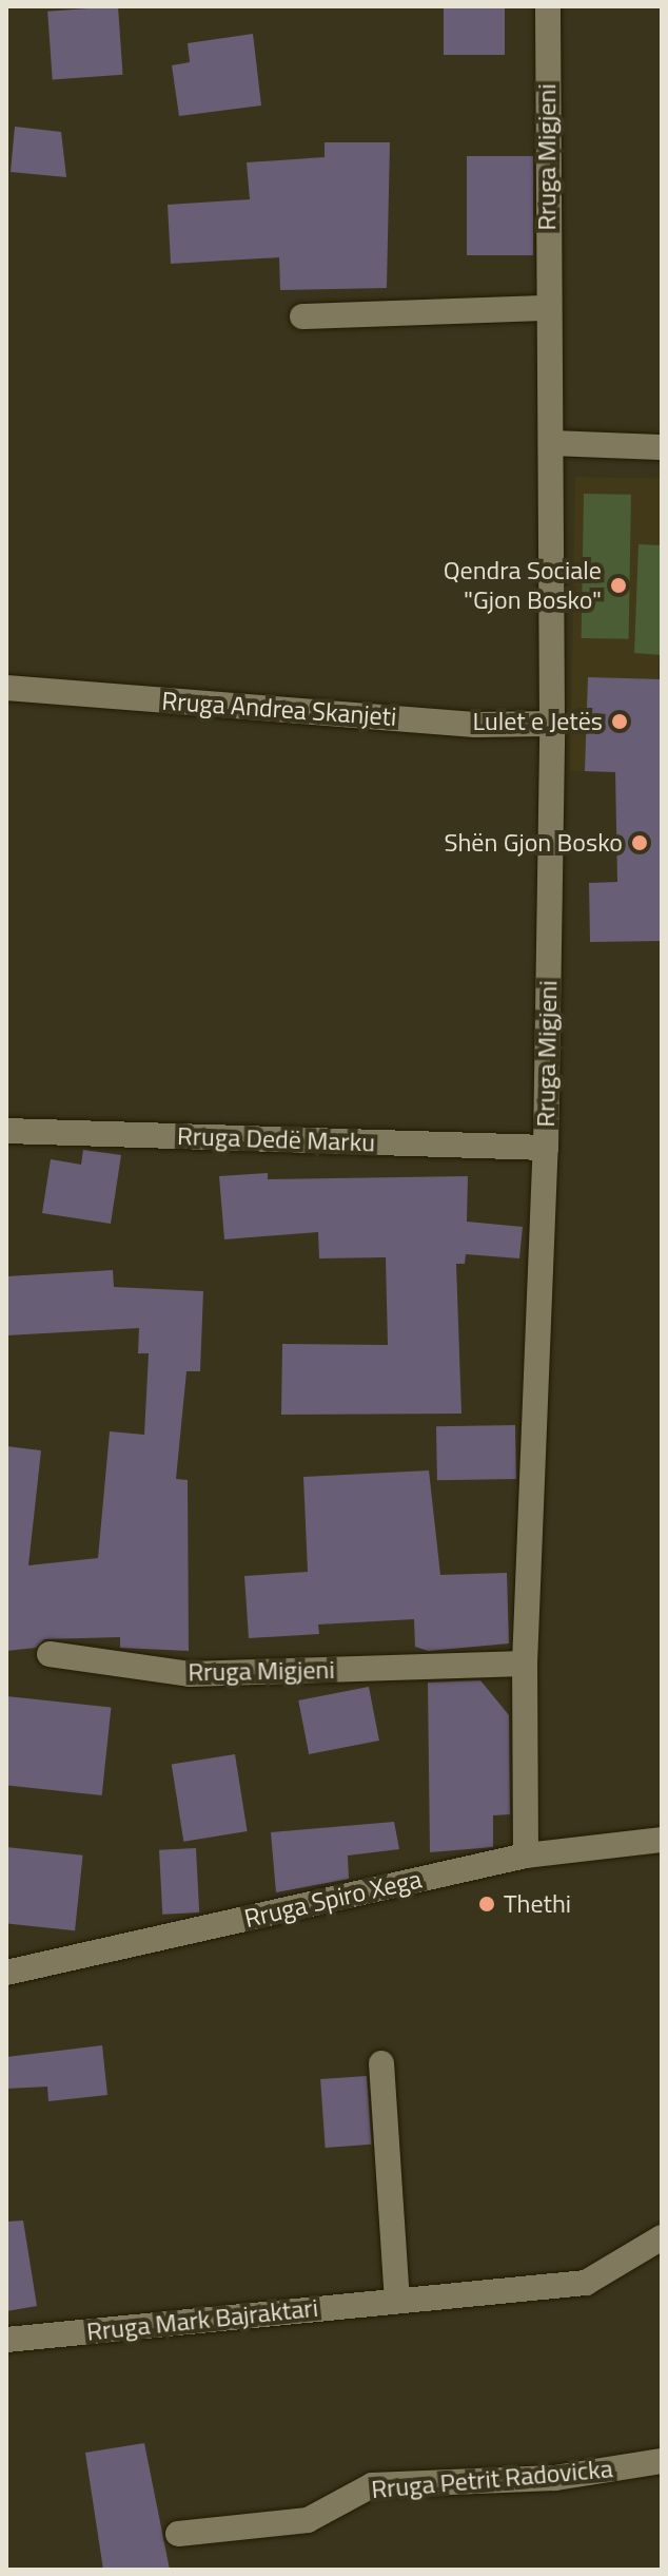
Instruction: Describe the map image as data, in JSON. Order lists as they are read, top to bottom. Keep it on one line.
{"streets":{"street":["Rruga Migjeni","Rruga Andrea Skanjeti","Rruga Dedë Marku","Rruga Spiro Xega","Rruga Mark Bajraktari","Rruga Petrit Radovicka"]},"crossings":[["Rruga Migjeni","Rruga Andrea Skanjeti"],["Rruga Migjeni","Rruga Dedë Marku"],["Rruga Migjeni","Rruga Spiro Xega"]],"places":["Qendra Sociale \"Gjon Bosko\"","Lulet e Jetës","Shën Gjon Bosko","Thethi"]}
